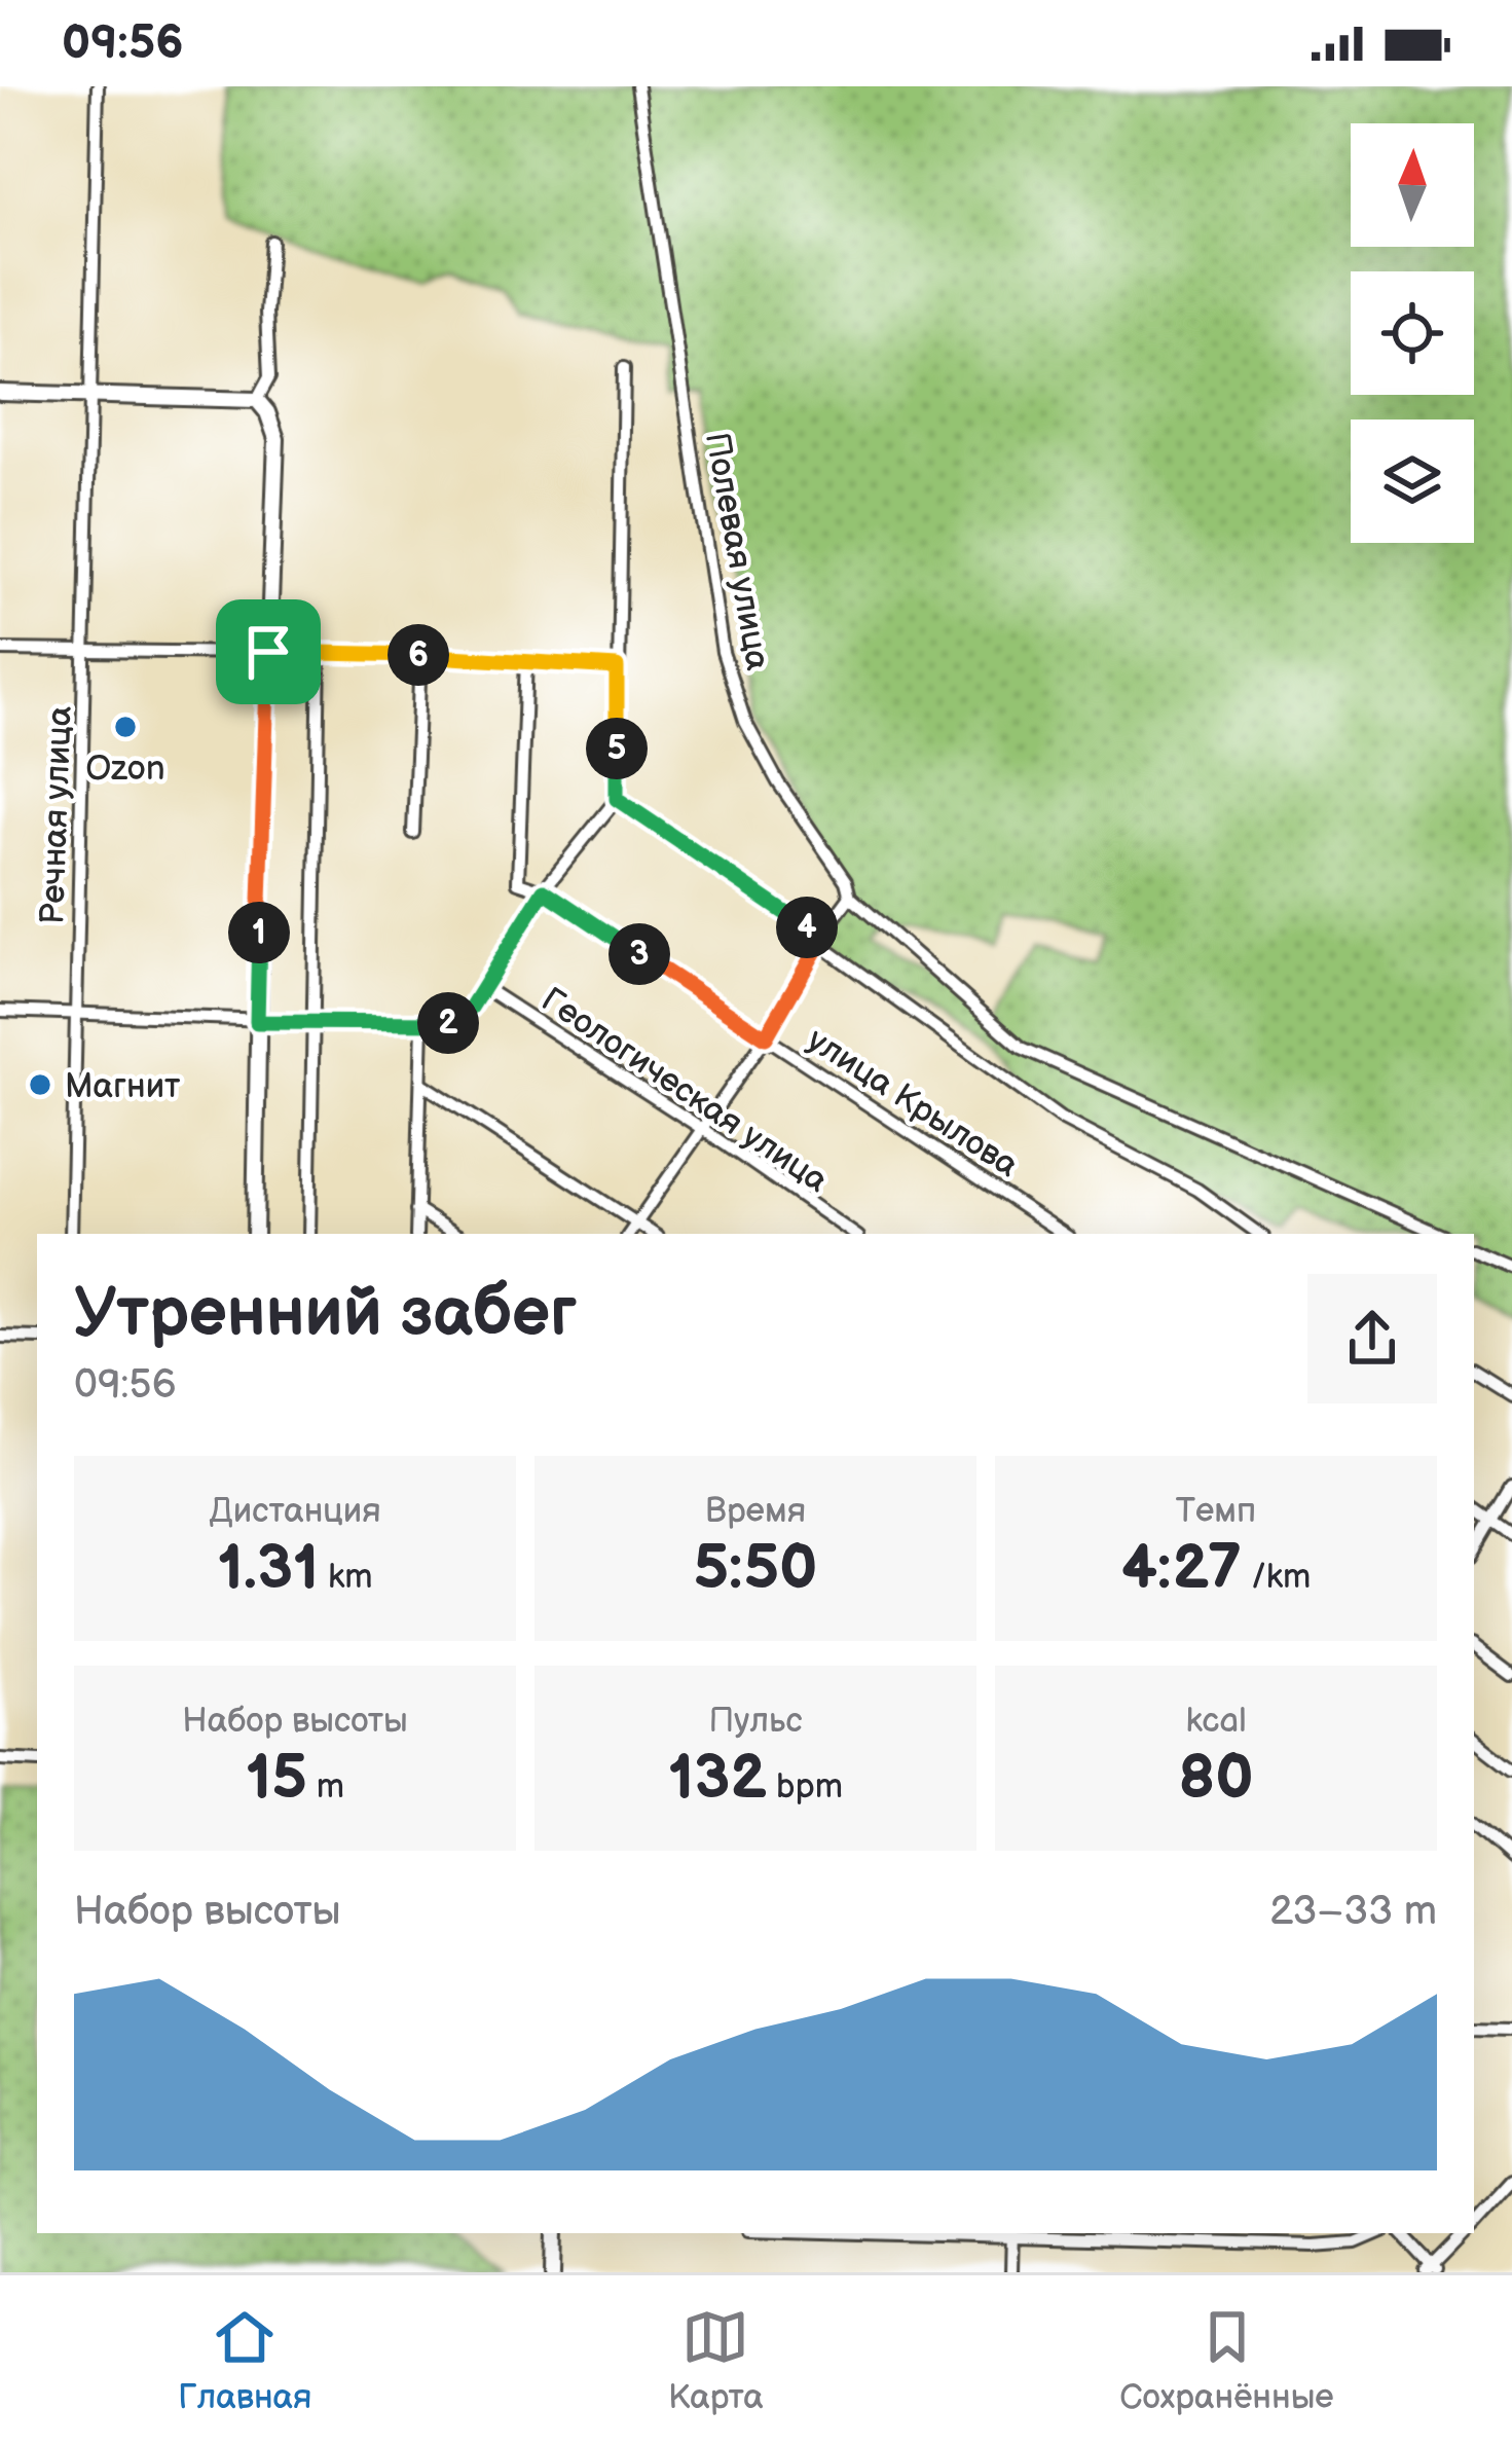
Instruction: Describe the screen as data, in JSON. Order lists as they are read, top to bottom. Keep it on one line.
{"streets":{"street":["Полевая улица","Речная улица","Геологическая улица","улица Крылова"]},"places":["Ozon","Магнит"],"north":"top","page":{"status":"09:56","pins":["6","5","4","1","3","2"],"heading":["Утренний забег","09:56"],"stats":[["Дистанция","1.31 km"],["Время","5:50"],["Темп","4:27 /km"],["Набор высоты","15 m"],["Пульс","132 bpm"],["kcal","80"]],"chart":["Набор высоты","23–33 m"],"tabs":["Главная","Карта","Сохранённые"]}}
